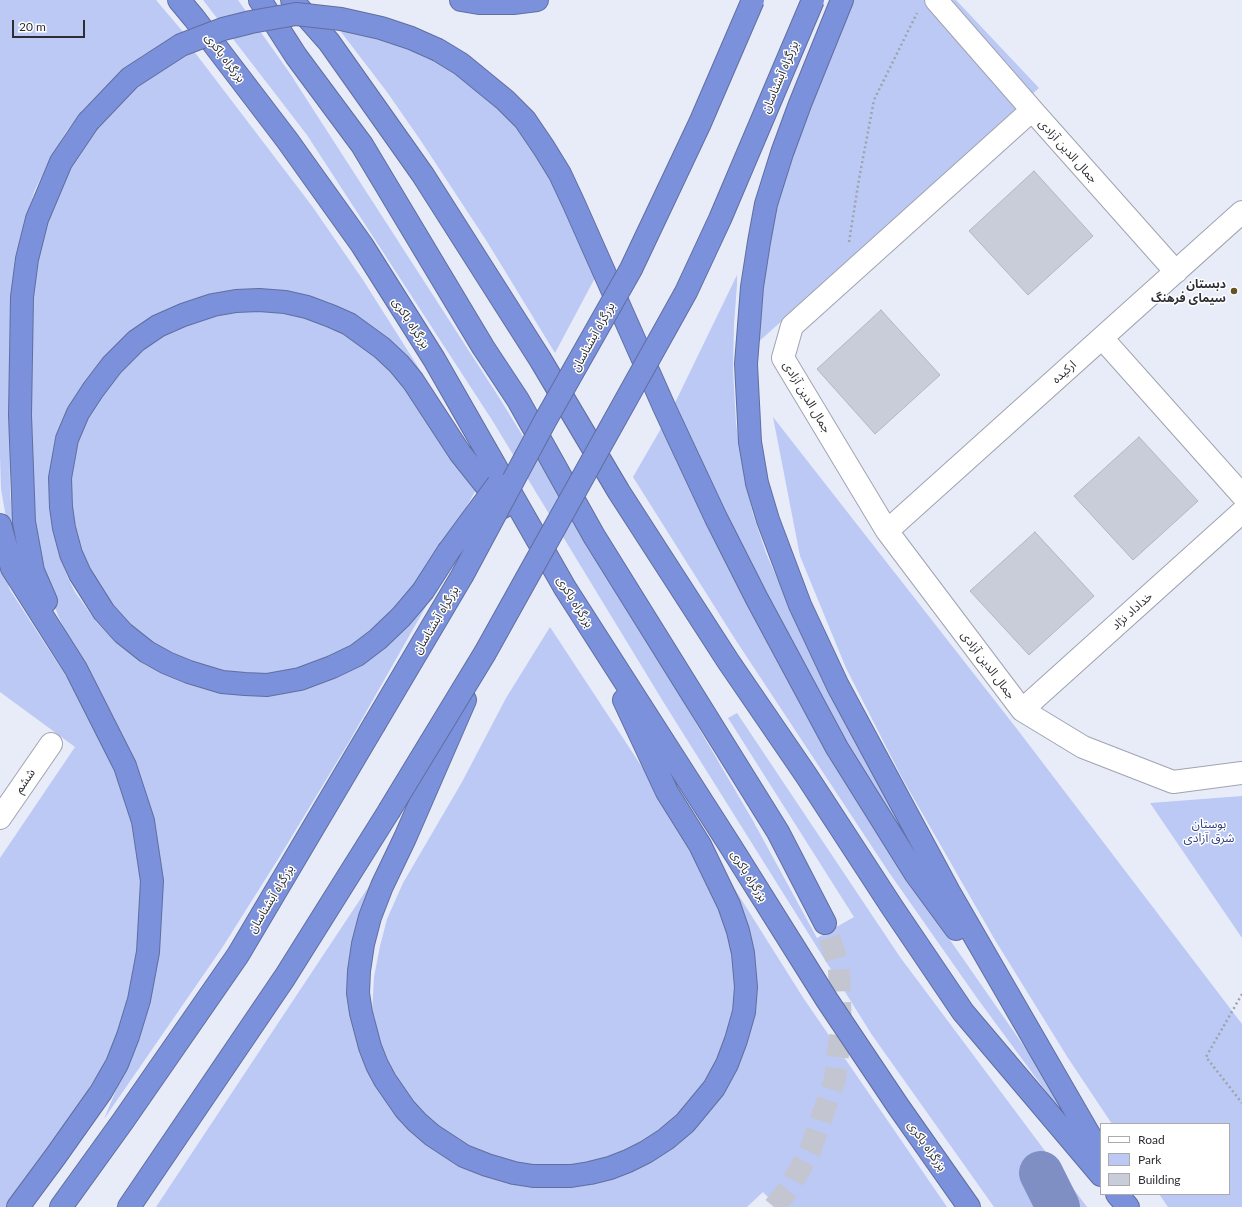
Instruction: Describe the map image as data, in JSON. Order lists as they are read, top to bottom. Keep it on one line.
{"streets":{"highway":["بزرگراه باکری","بزرگراه آبشناسان"],"street":["جمال الدین آزادی","ارکیده","خداداد نژاد","ششم"]},"crossings":[["جمال الدین آزادی","ارکیده"],["جمال الدین آزادی","خداداد نژاد"]],"parks":["بوستان شرق آزادی"],"places":["دبستان سیمای فرهنگ"],"legend":["Road","Park","Building"],"scale_bar":"20 m"}
